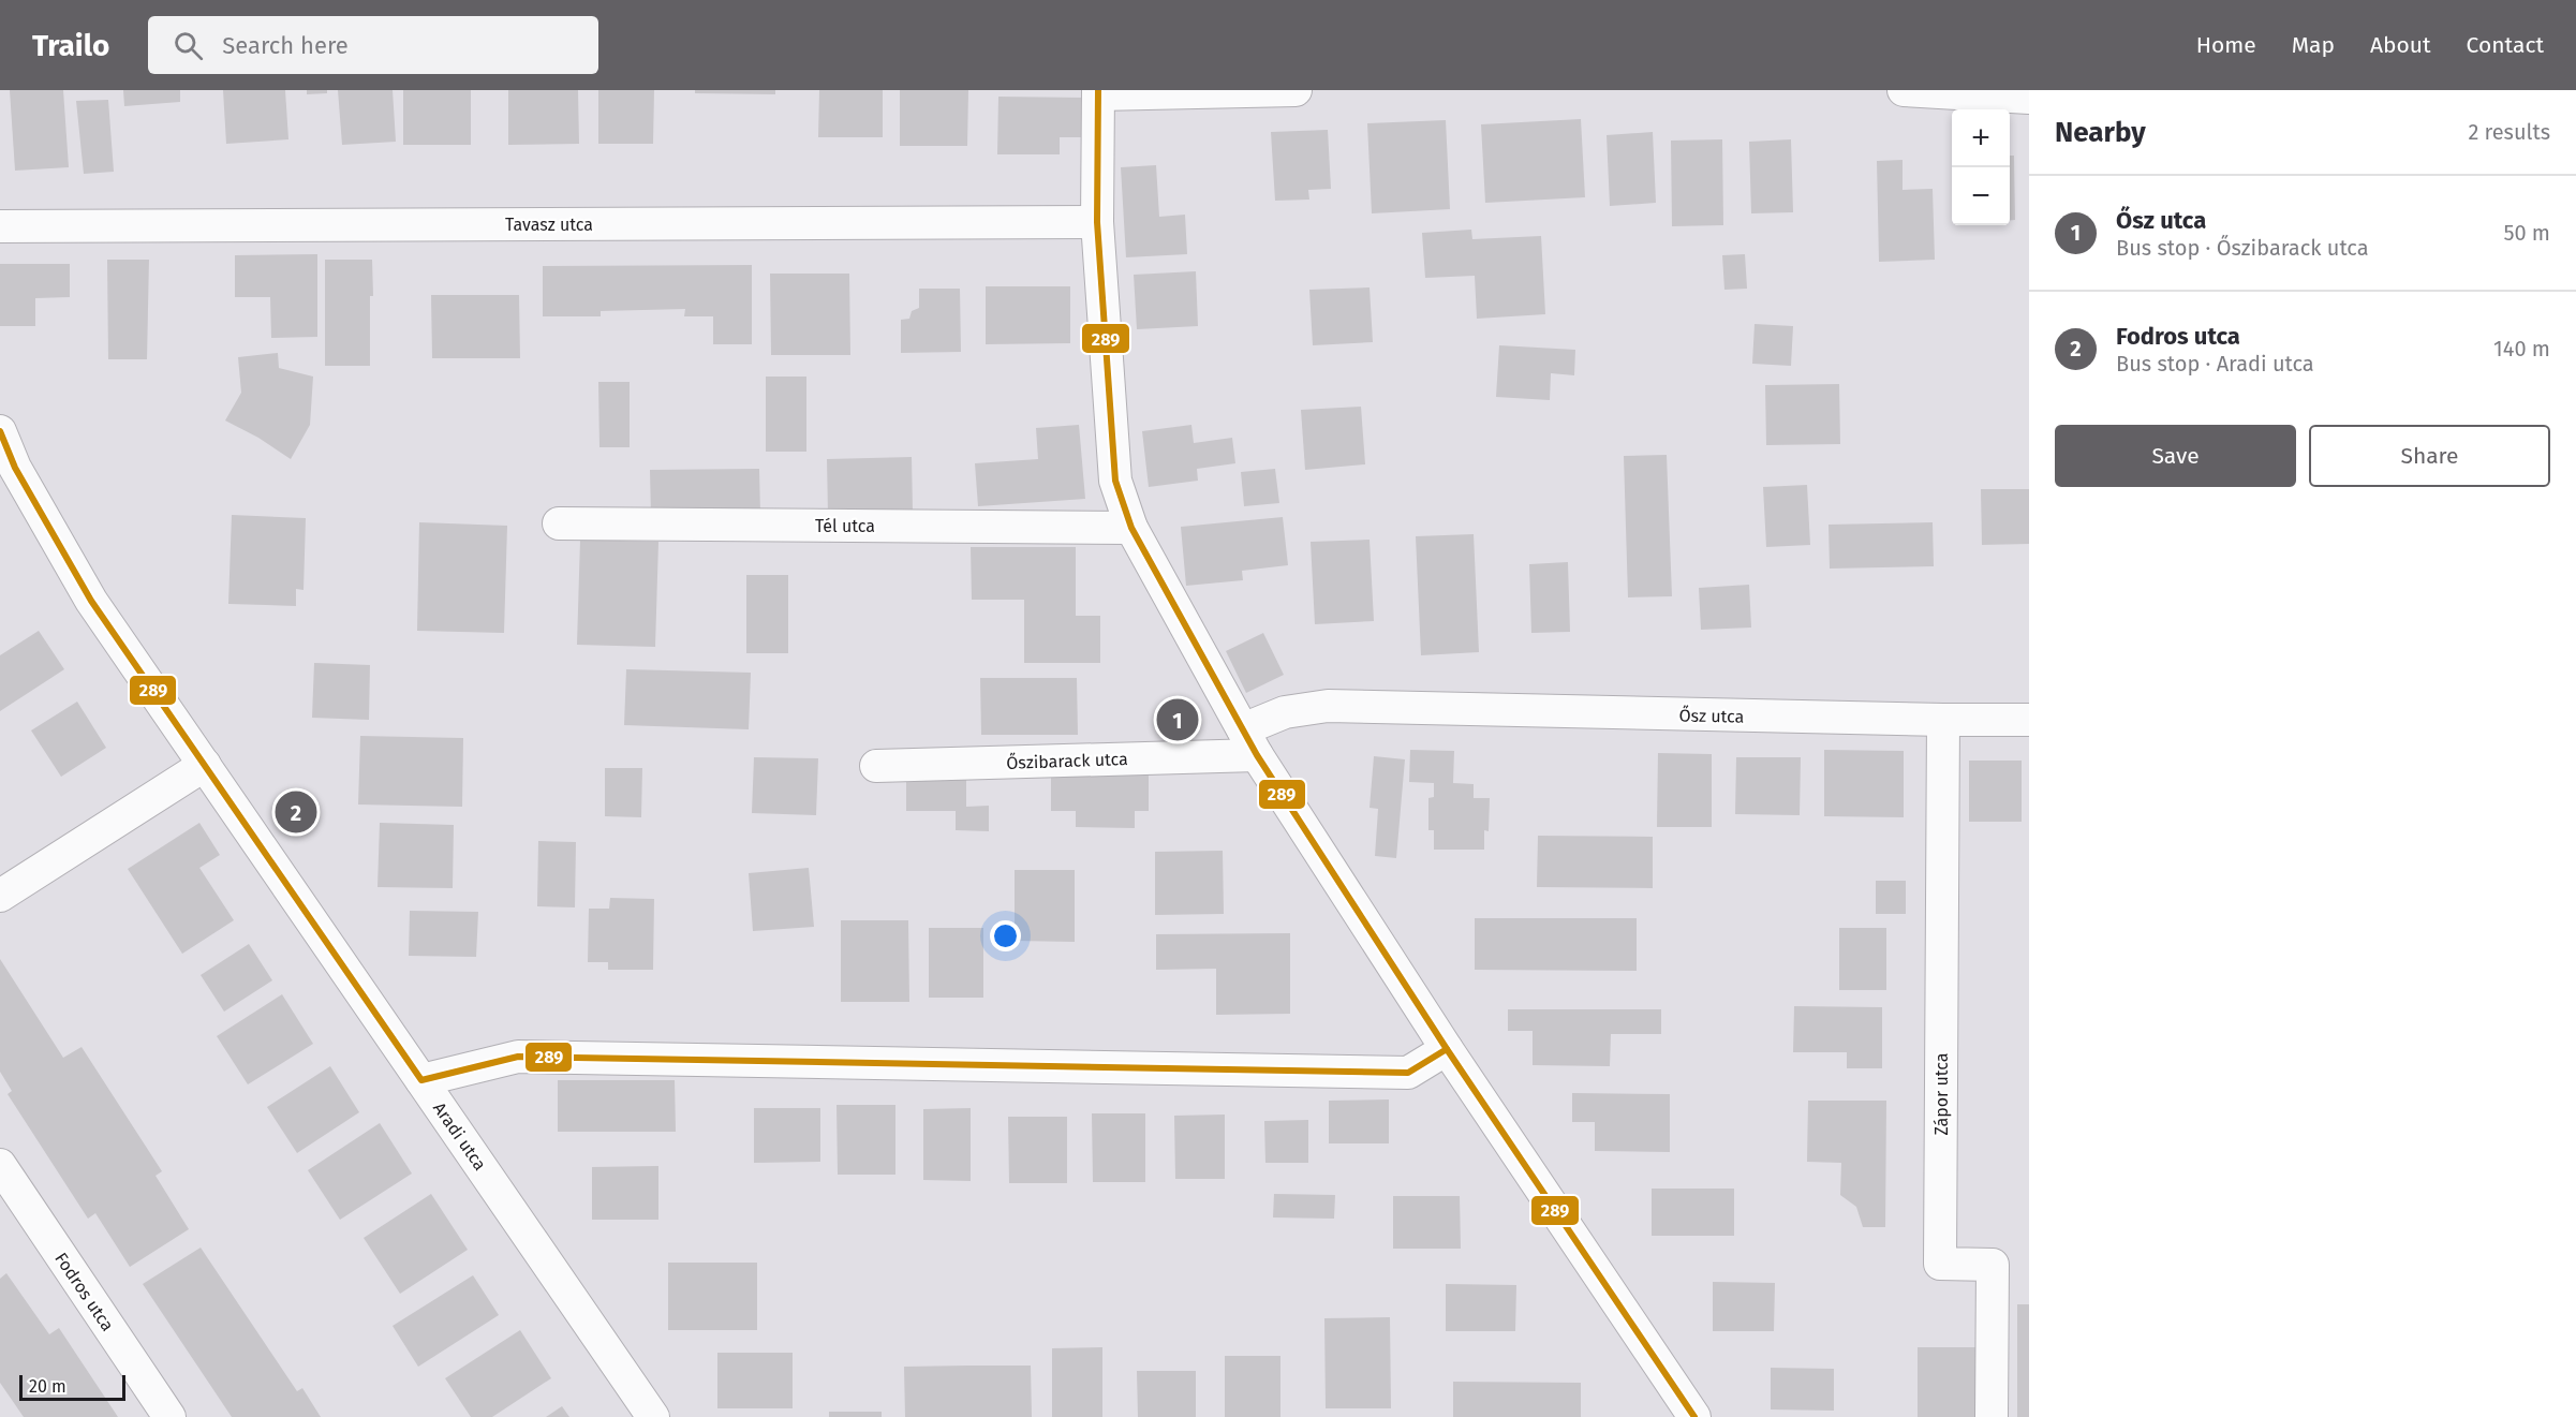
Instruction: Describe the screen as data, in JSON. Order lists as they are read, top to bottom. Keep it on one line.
{"streets":{"street":["Tavasz utca","Tél utca","Ősz utca","Őszibarack utca","Zápor utca","Aradi utca","Fodros utca"]},"crossings":[["Ősz utca","Őszibarack utca"],["Ősz utca","Zápor utca"]],"lines":["transit line 289"],"scale_bar":"20 m","page":{"header":"Trailo","search":"Search here","nav":["Home","Map","About","Contact"],"heading":["Nearby","2 results"],"map_buttons":["+","−"],"list":[{"mark":"1","name":"Ősz utca","note":"Bus stop · Őszibarack utca","value":"50 m"},{"mark":"2","name":"Fodros utca","note":"Bus stop · Aradi utca","value":"140 m"}],"buttons":["Save","Share"],"pins":["1","2"],"scale":"20 m"}}
